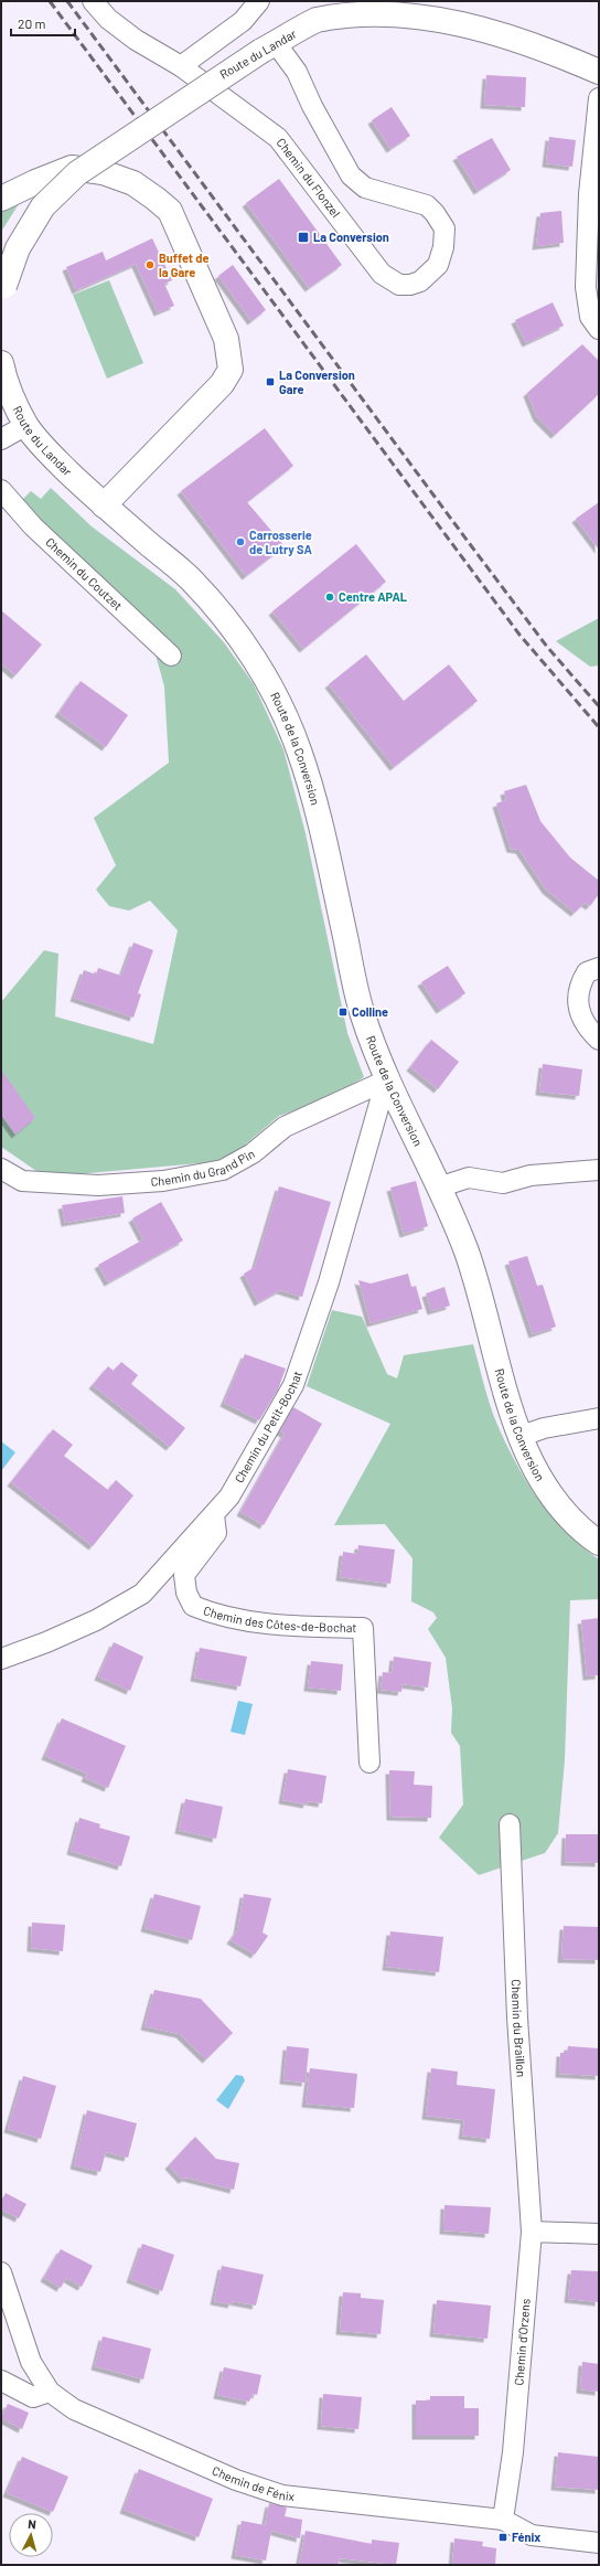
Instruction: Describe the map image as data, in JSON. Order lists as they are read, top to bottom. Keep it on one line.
{"streets":{"main road":["Route du Landar","Route de la Conversion"],"street":["Chemin du Flonzel","Chemin du Coutzet","Chemin du Grand Pin","Chemin du Petit-Bochat","Chemin des Côtes-de-Bochat","Chemin du Braillon","Chemin d'Orzens","Chemin de Fénix"]},"crossings":[["Route du Landar","Chemin du Flonzel"],["Route du Landar","Route de la Conversion"],["Route de la Conversion","Chemin du Grand Pin"],["Route de la Conversion","Chemin du Petit-Bochat"],["Chemin du Grand Pin","Chemin du Petit-Bochat"],["Chemin du Petit-Bochat","Chemin des Côtes-de-Bochat"],["Chemin du Braillon","Chemin d'Orzens"],["Chemin d'Orzens","Chemin de Fénix"]],"places":{"transit":["La Conversion","La Conversion Gare","Colline","Fénix"],"other":["Buffet de la Gare","Carrosserie de Lutry SA","Centre APAL"]},"scale_bar":"20 m","north":"top"}
